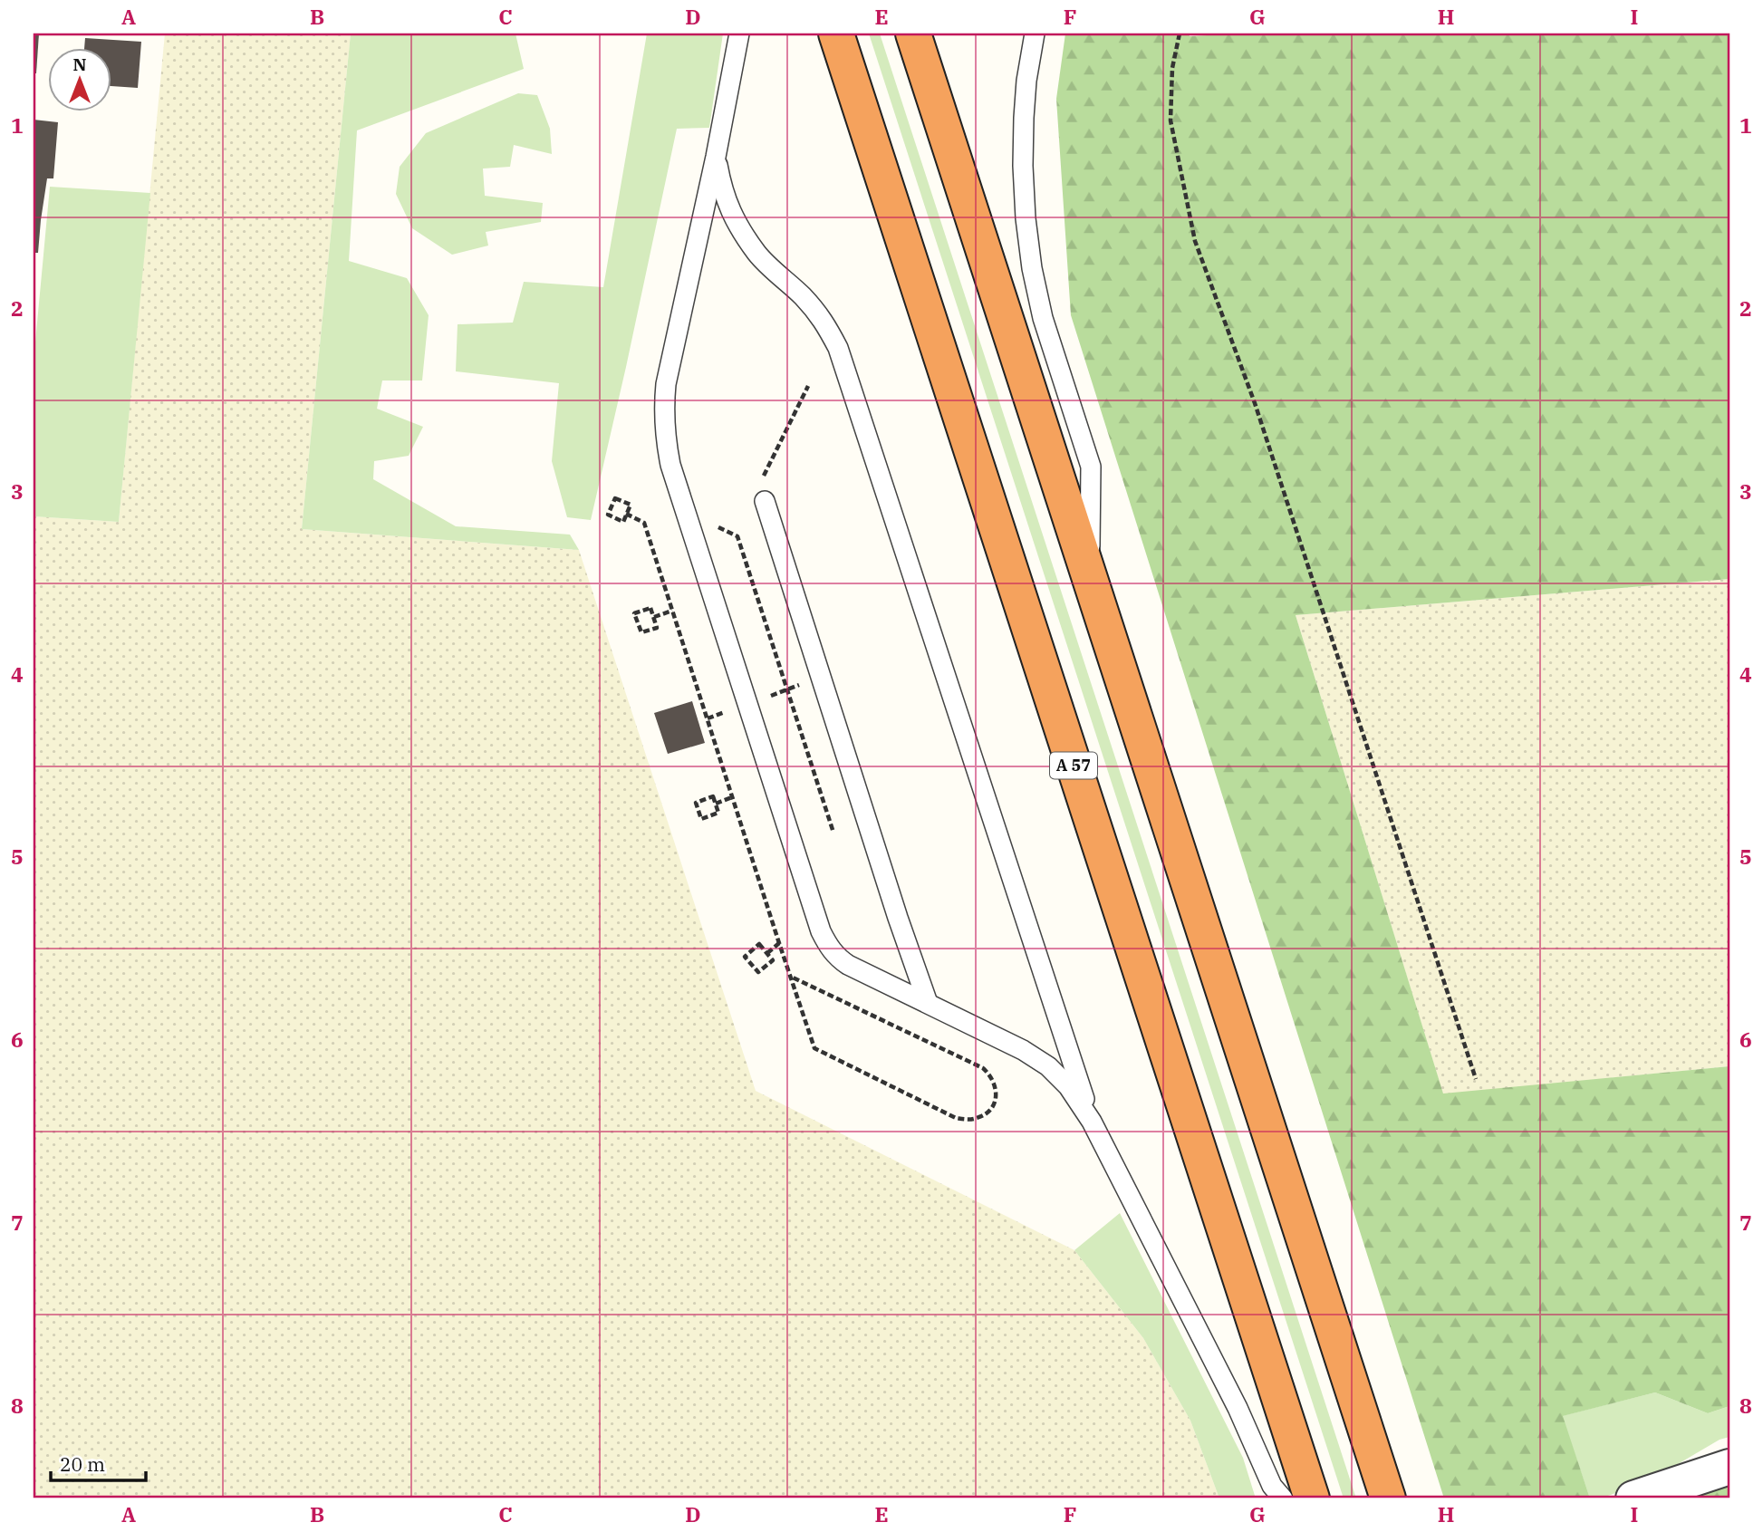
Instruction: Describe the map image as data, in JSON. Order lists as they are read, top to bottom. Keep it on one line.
{"streets":{"highway":["A 57"]},"scale_bar":"20 m","north":"top","grid":{"columns":["A","B","C","D","E","F","G","H","I"],"rows":["1","2","3","4","5","6","7","8"]}}
